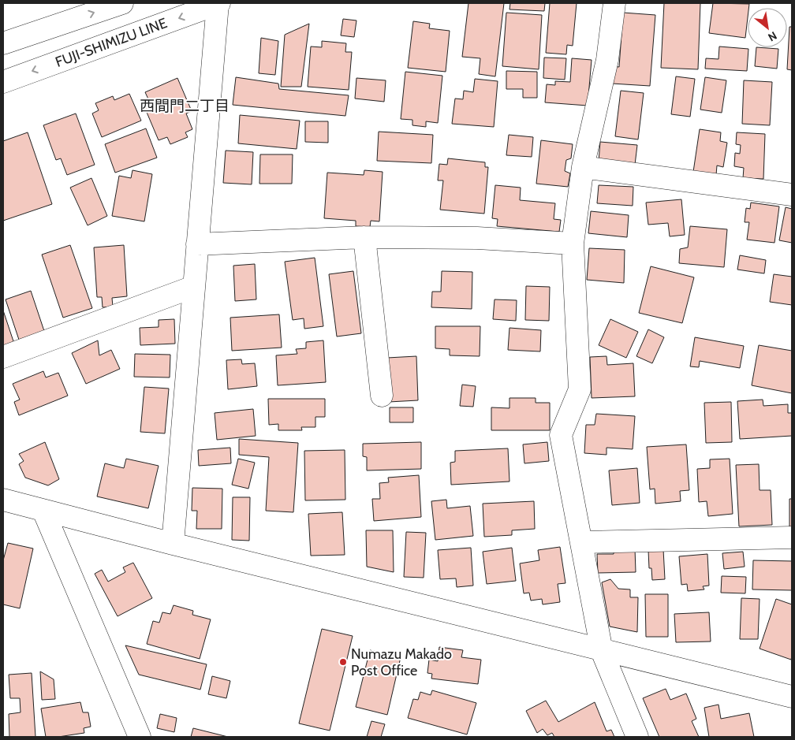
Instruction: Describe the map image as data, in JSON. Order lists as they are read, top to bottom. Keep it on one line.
{"streets":{"street":["FUJI-SHIMIZU LINE"]},"districts":["西間門二丁目"],"places":["Numazu Makado Post Office"],"north":"bottom right"}
